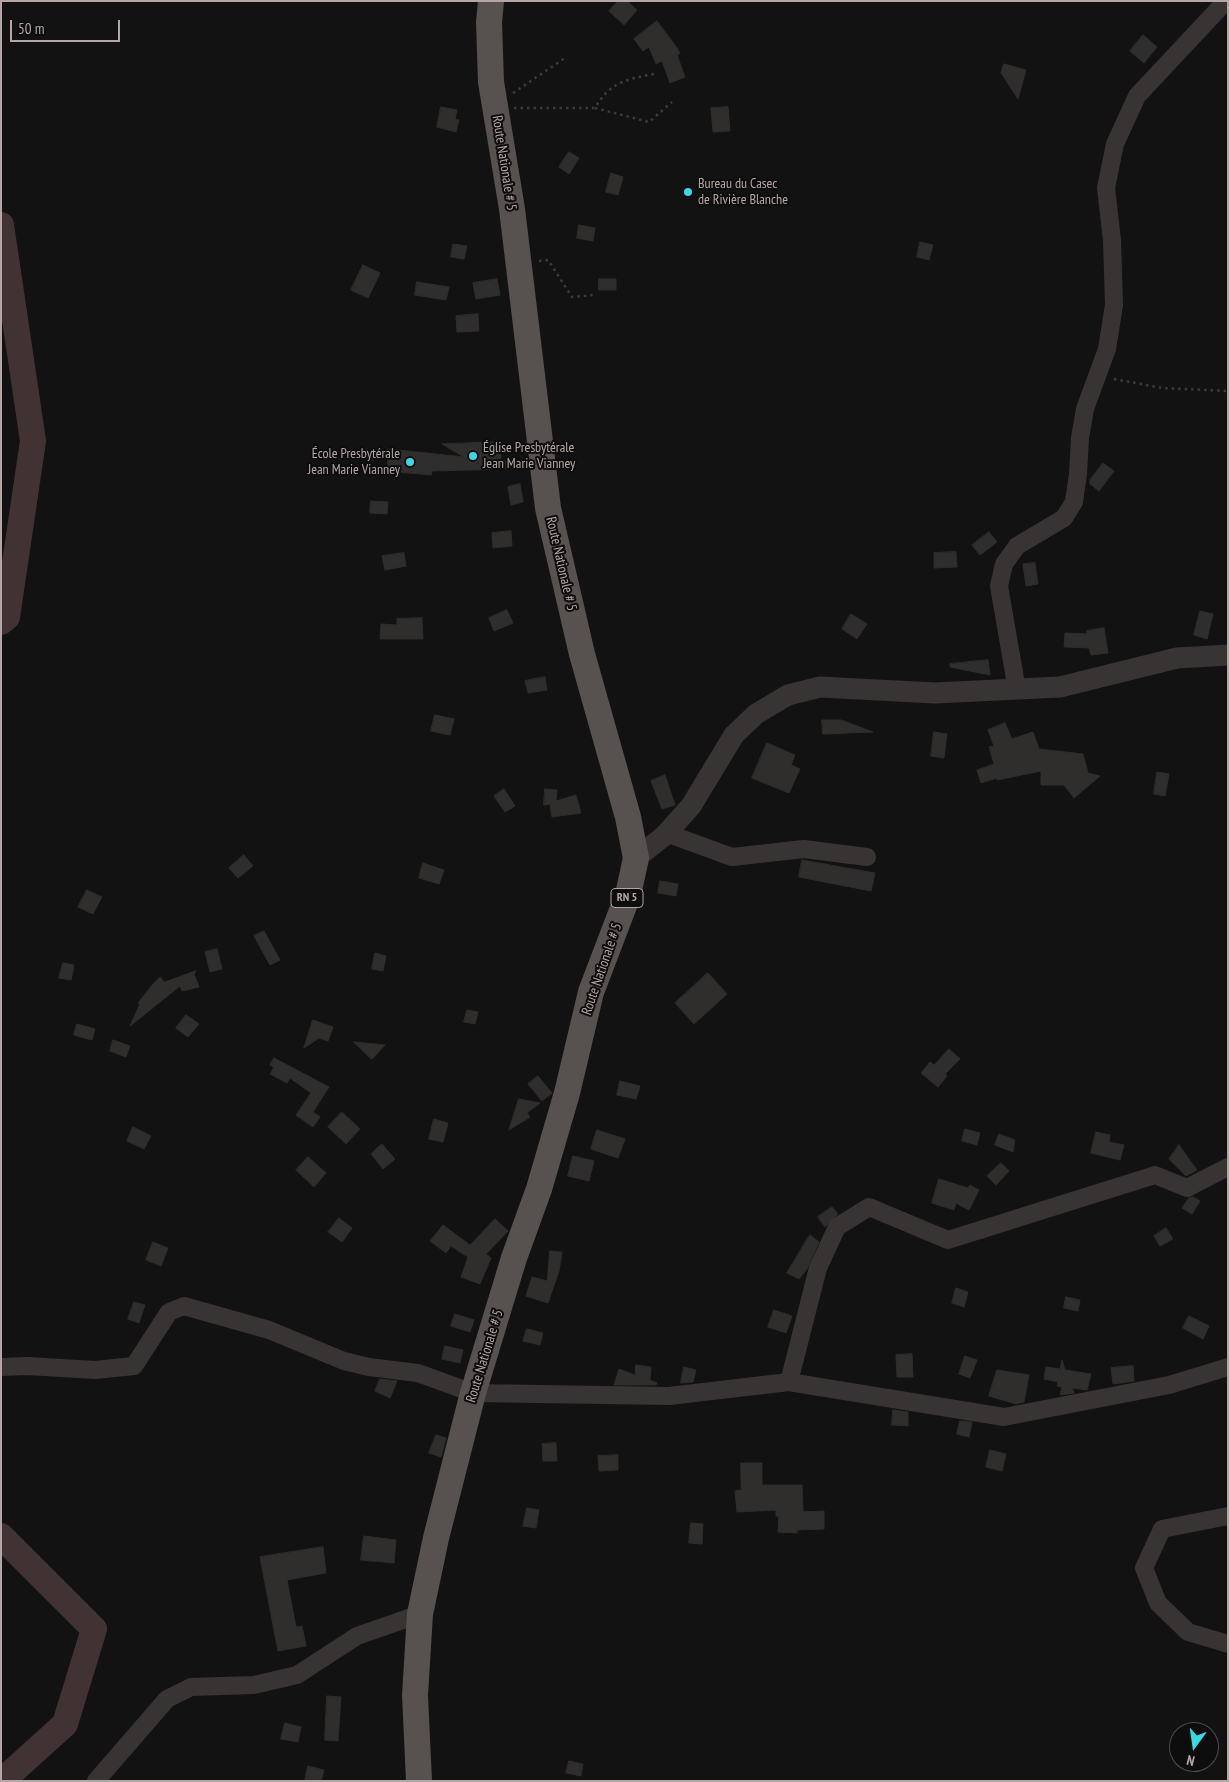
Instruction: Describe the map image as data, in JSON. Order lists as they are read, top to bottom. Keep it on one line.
{"streets":{"main road":["Route Nationale # 5","RN 5"]},"places":["Bureau du Casec de Rivière Blanche","Église Presbytérale Jean Marie Vianney","École Presbytérale Jean Marie Vianney"],"scale_bar":"50 m","north":"bottom"}
